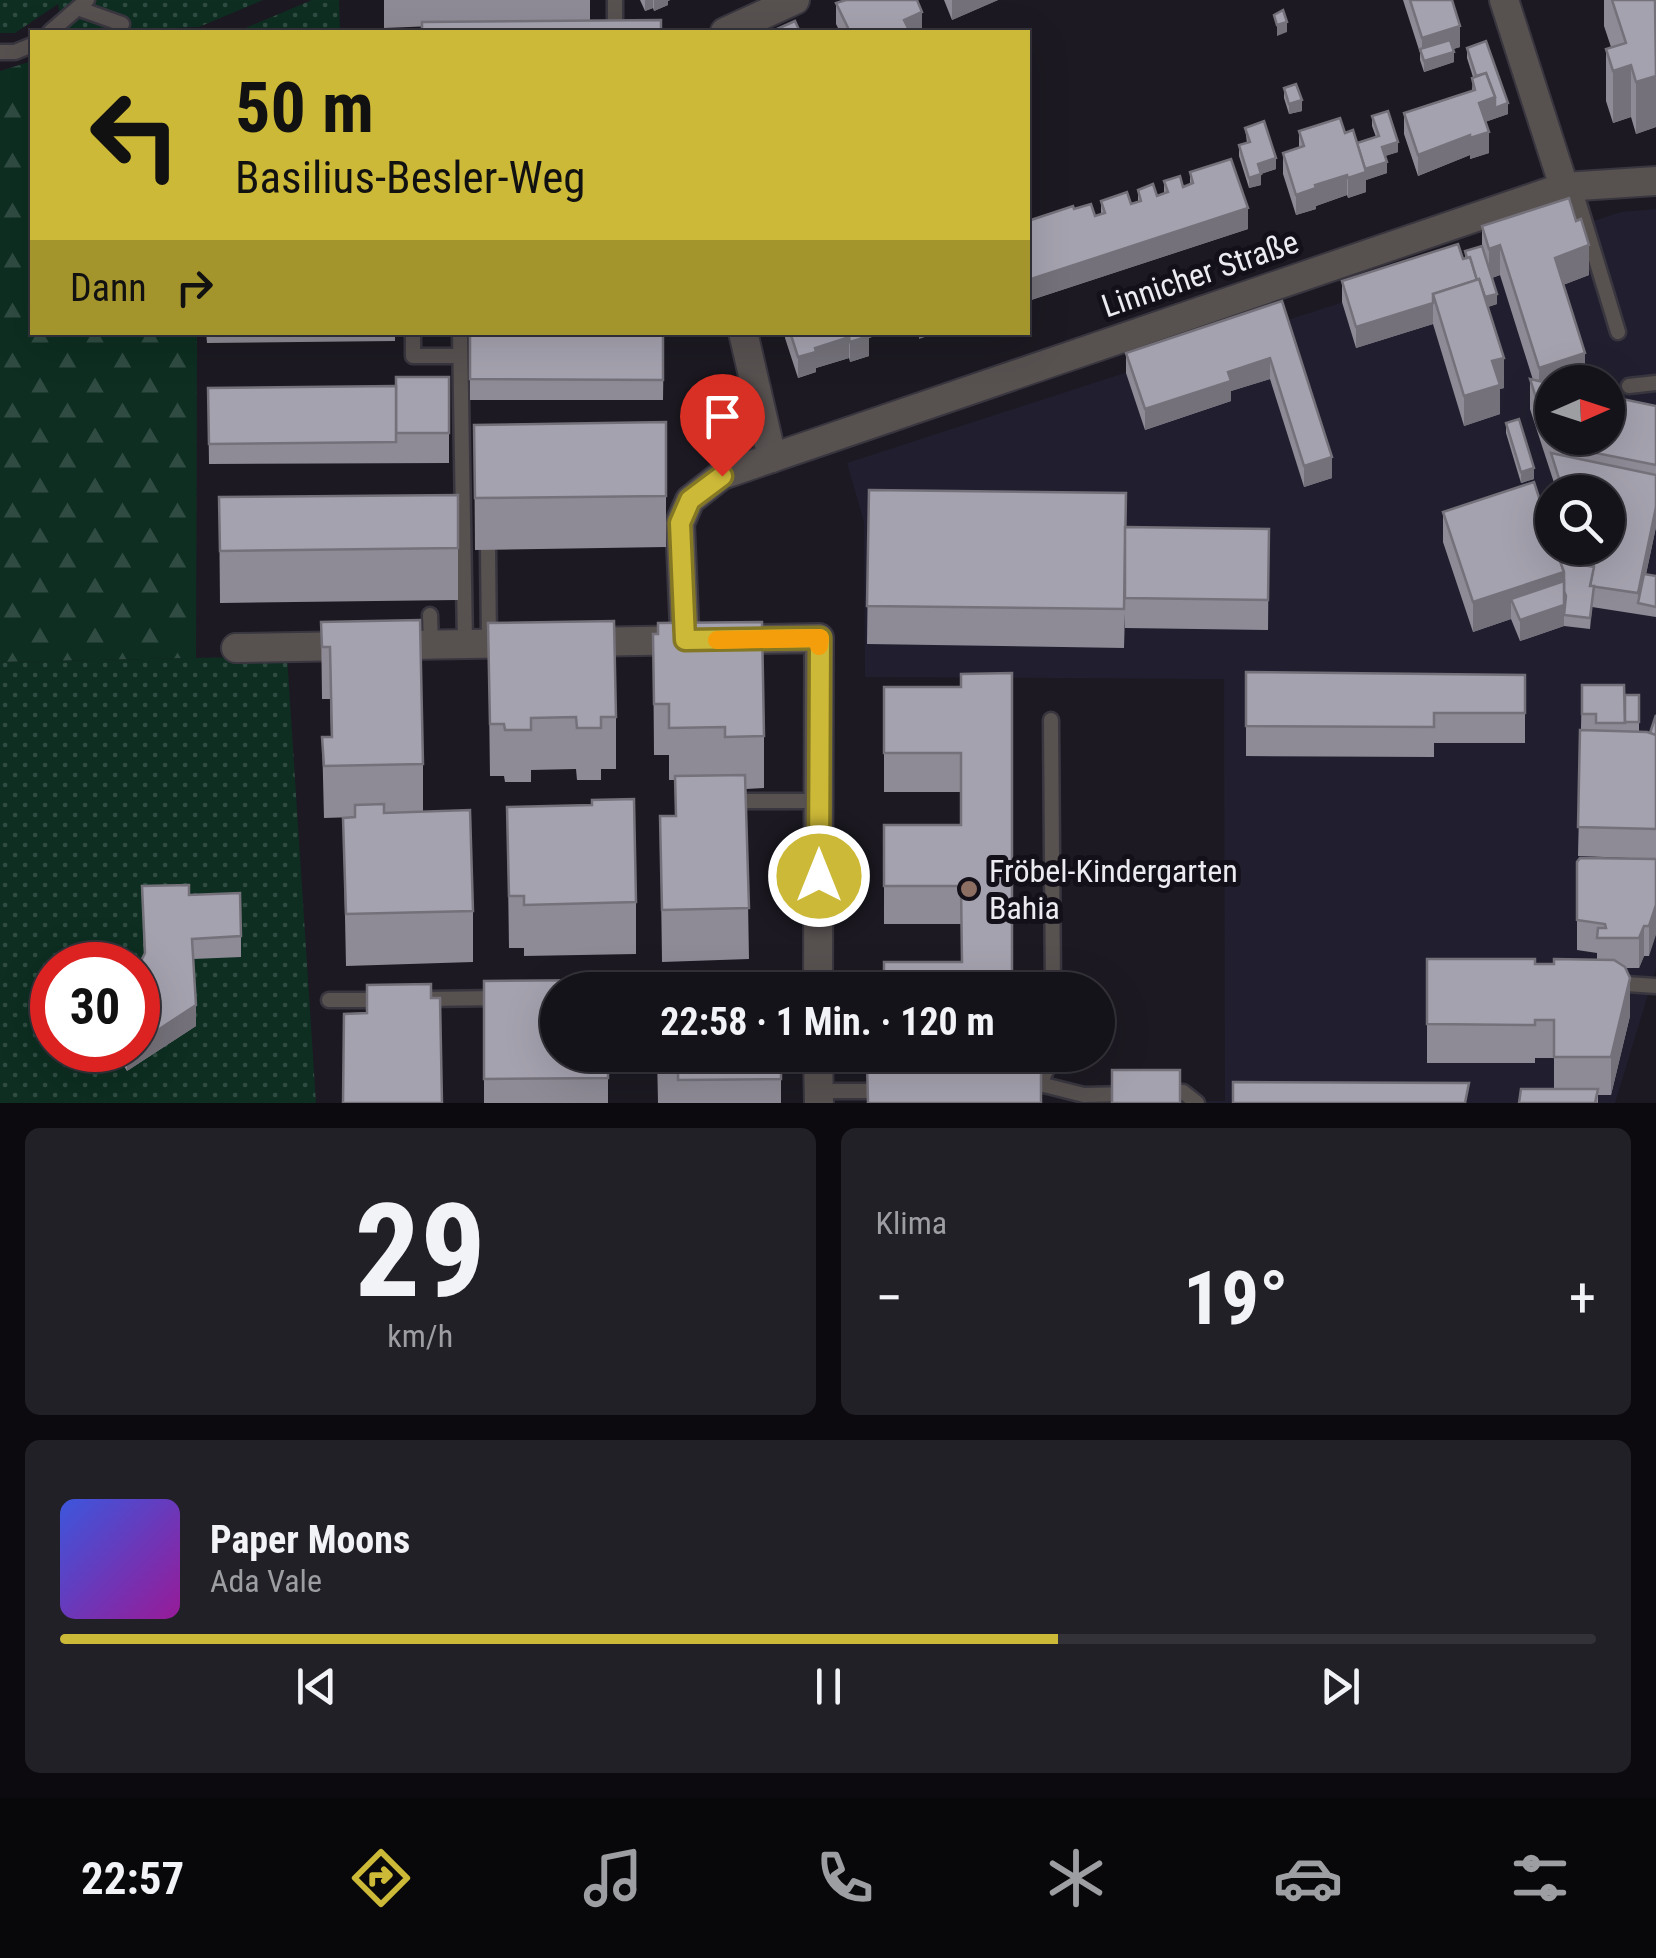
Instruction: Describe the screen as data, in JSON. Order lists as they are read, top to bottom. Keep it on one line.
{"streets":{"street":["Linnicher Straße"]},"places":["Fröbel-Kindergarten Bahia"],"north":"right","page":{"turn":["50 m","Basilius-Besler-Weg"],"then":"Dann","limit":"30","trip":"22:58 · 1 Min. · 120 m","tile":[["29","km/h"],"Klima"],"heat":["−","19°","+"],"song":["Paper Moons","Ada Vale"],"tabs":"22:57"}}
